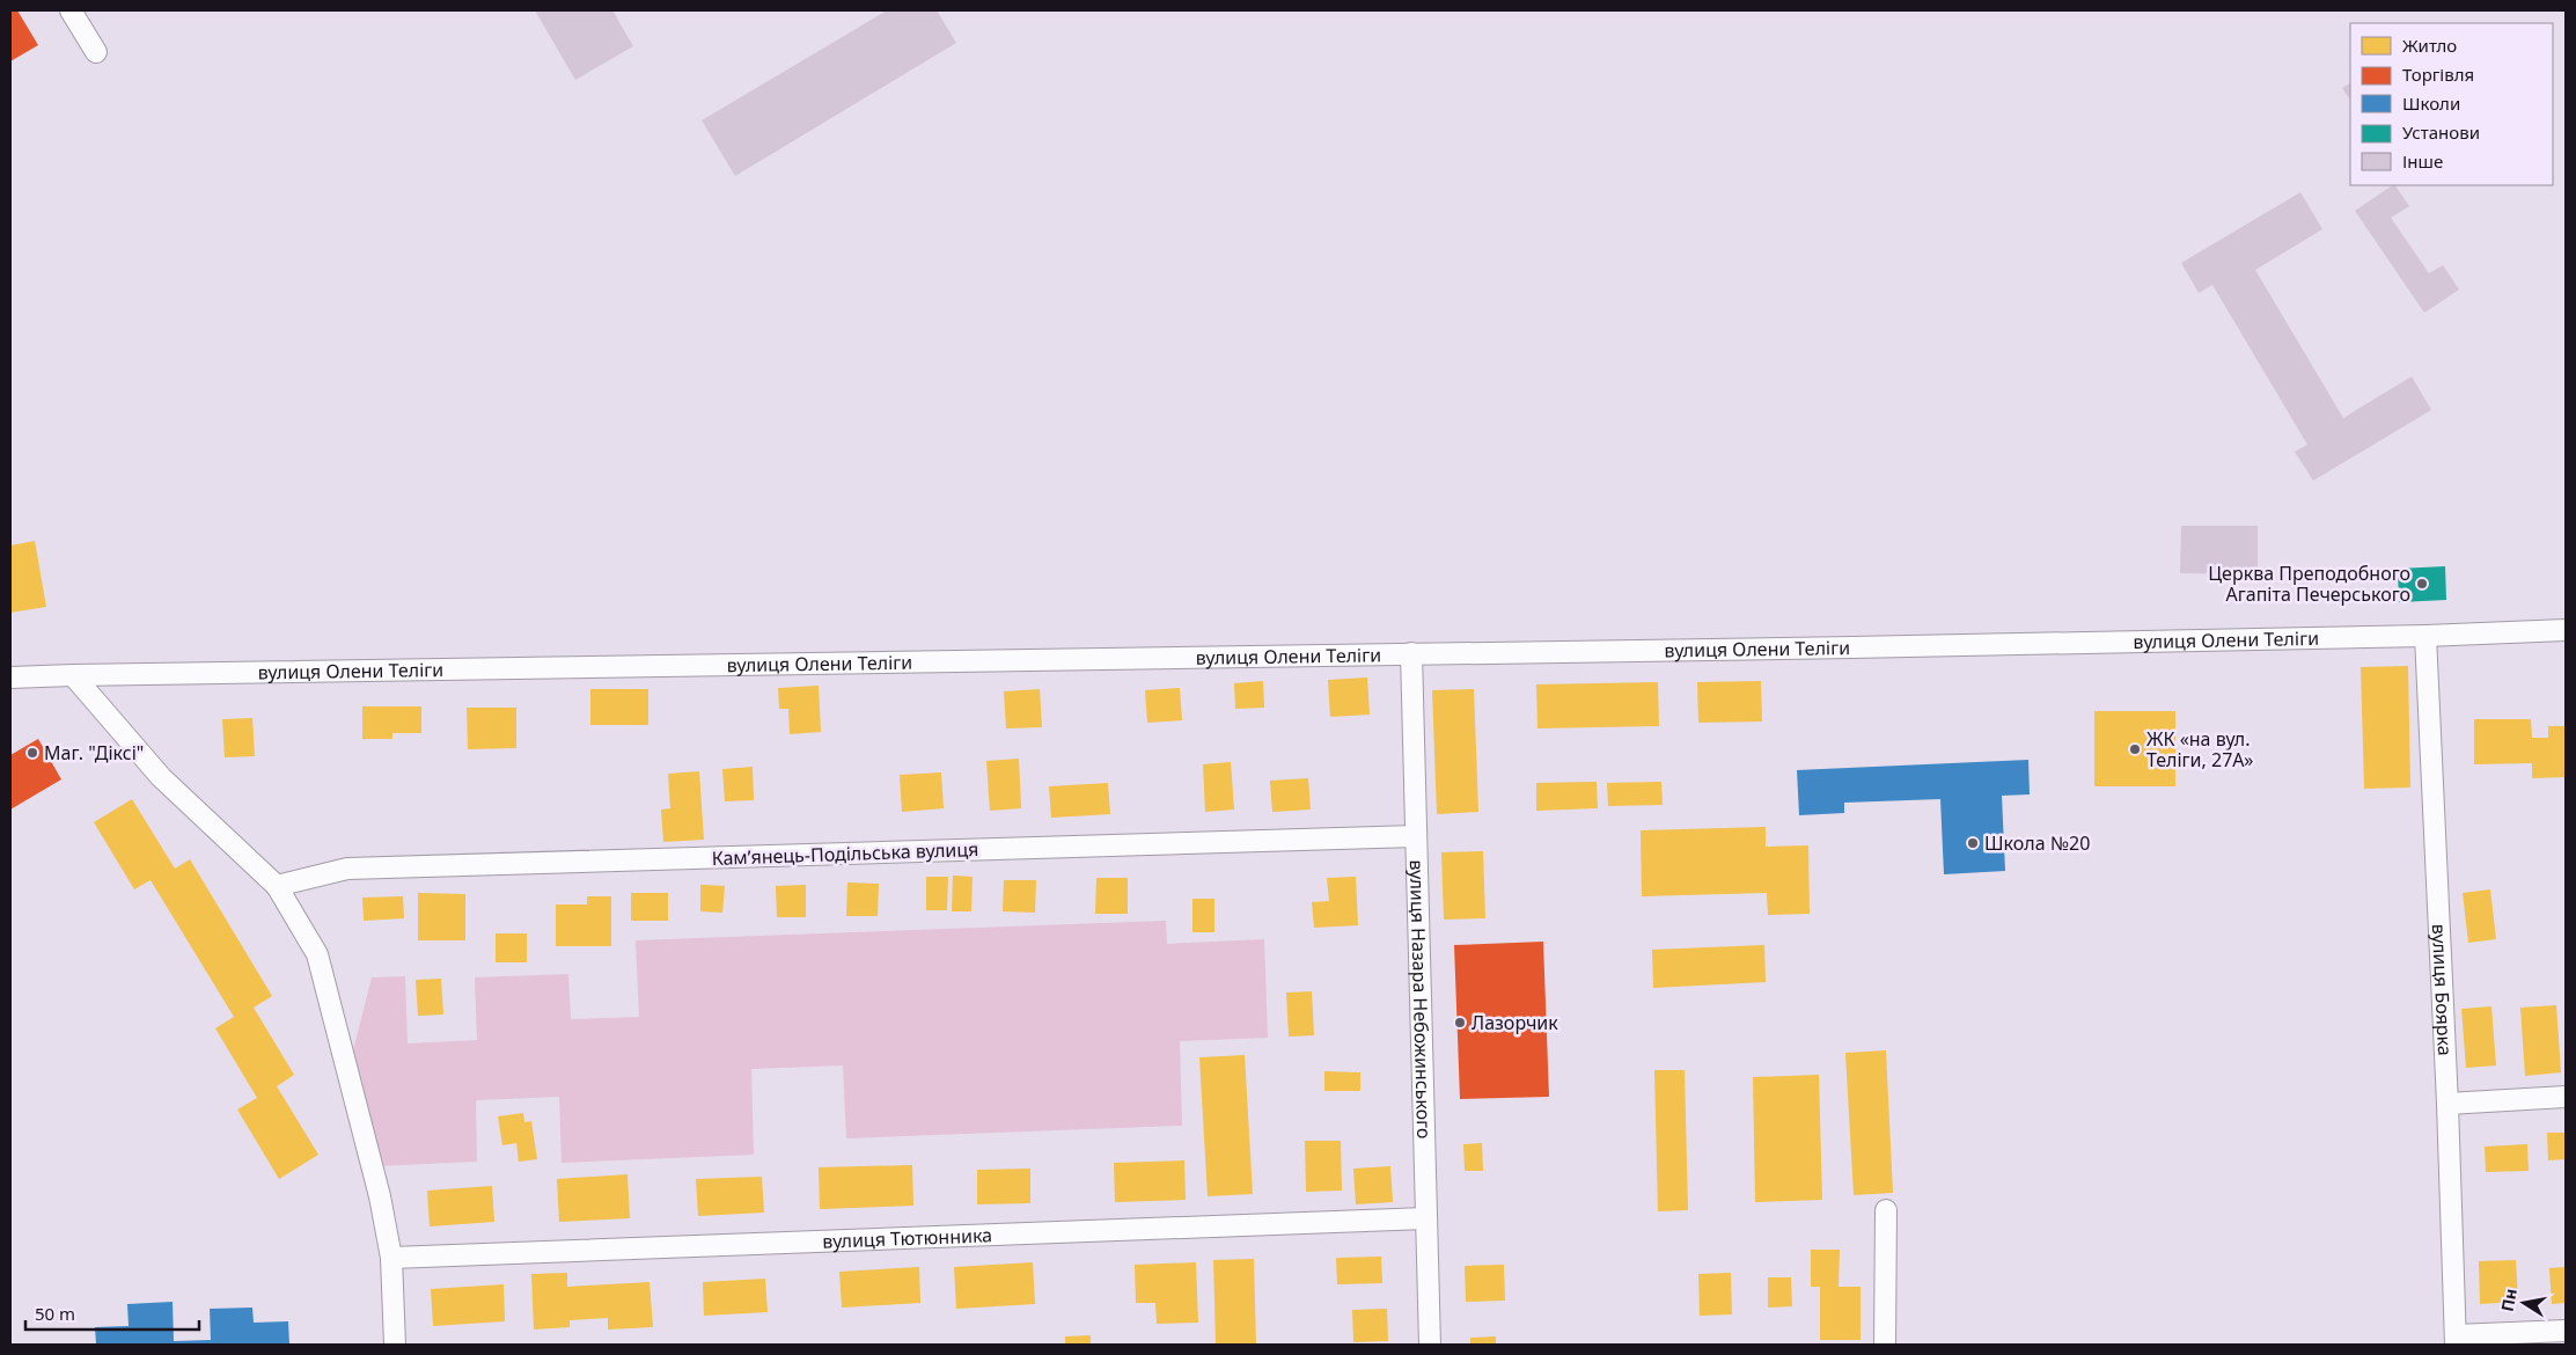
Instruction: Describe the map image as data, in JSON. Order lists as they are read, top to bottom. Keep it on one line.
{"streets":{"street":["вулиця Олени Теліги","Камʼянець-Подільська вулиця","вулиця Боярка","вулиця Назара Небожинського","вулиця Тютюнника"]},"crossings":[["вулиця Олени Теліги","вулиця Боярка"],["вулиця Олени Теліги","вулиця Назара Небожинського"],["Камʼянець-Подільська вулиця","вулиця Назара Небожинського"],["вулиця Назара Небожинського","вулиця Тютюнника"]],"places":["Церква Преподобного Агапіта Печерського","ЖК «на вул. Теліги, 27А»","Маг. \"Діксі\"","Школа №20","Лазорчик"],"legend":["Житло","Торгівля","Школи","Установи","Інше"],"scale_bar":"50 m","north":"left"}
